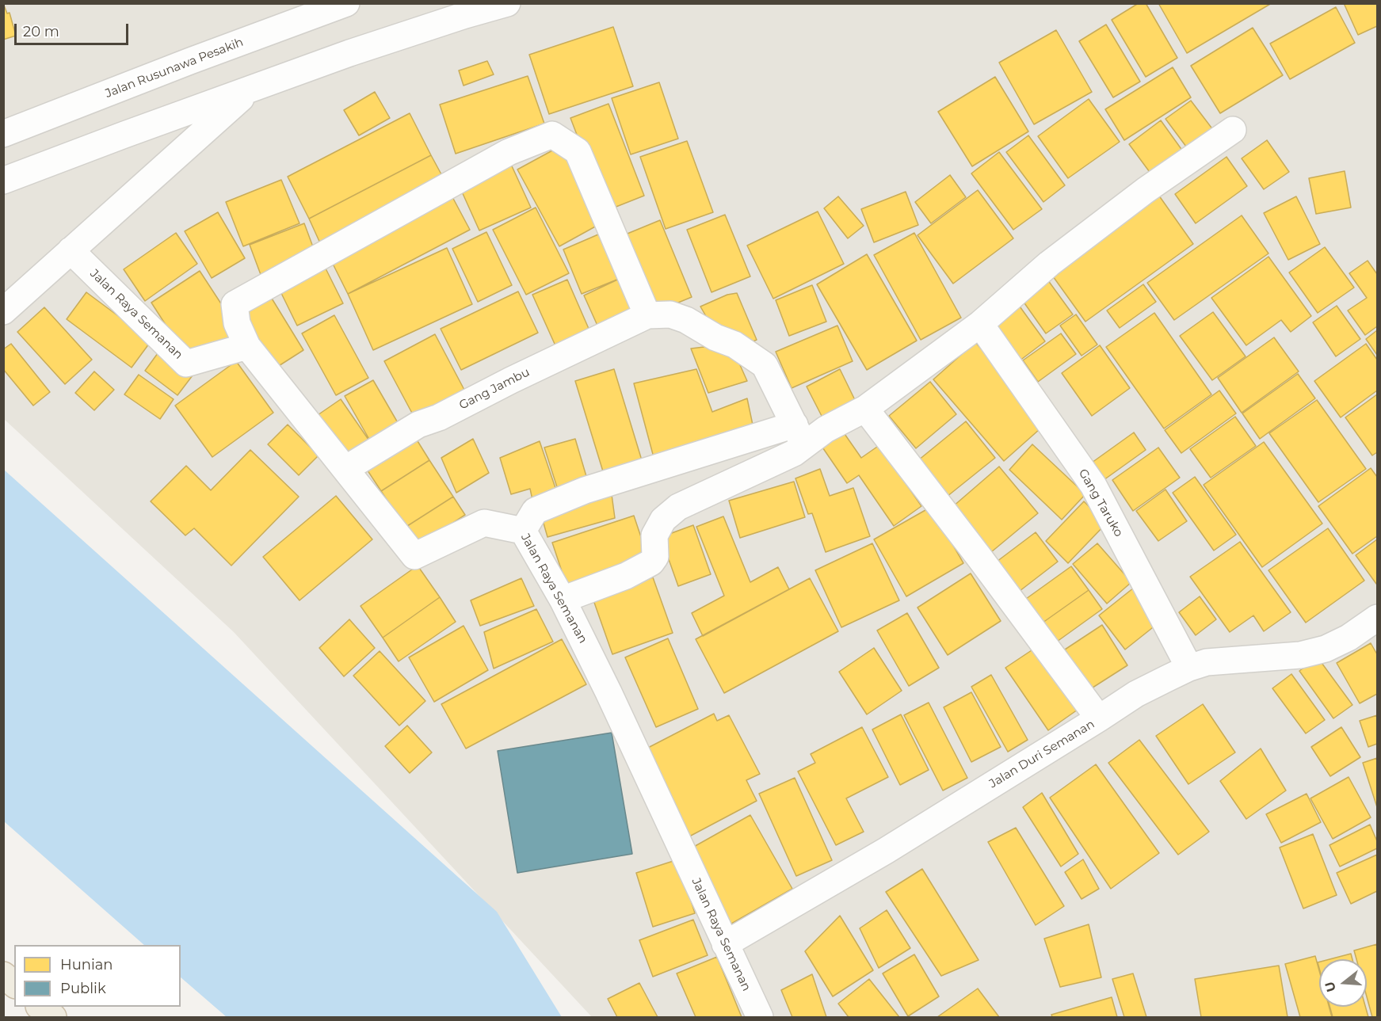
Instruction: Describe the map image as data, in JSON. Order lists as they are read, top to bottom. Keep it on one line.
{"streets":{"street":["Jalan Rusunawa Pesakih","Jalan Raya Semanan","Gang Jambu","Gang Taruko","Jalan Duri Semanan"]},"crossings":[["Jalan Raya Semanan","Gang Jambu"],["Jalan Raya Semanan","Jalan Duri Semanan"],["Gang Taruko","Jalan Duri Semanan"]],"legend":["Hunian","Publik"],"scale_bar":"20 m","north":"left"}
